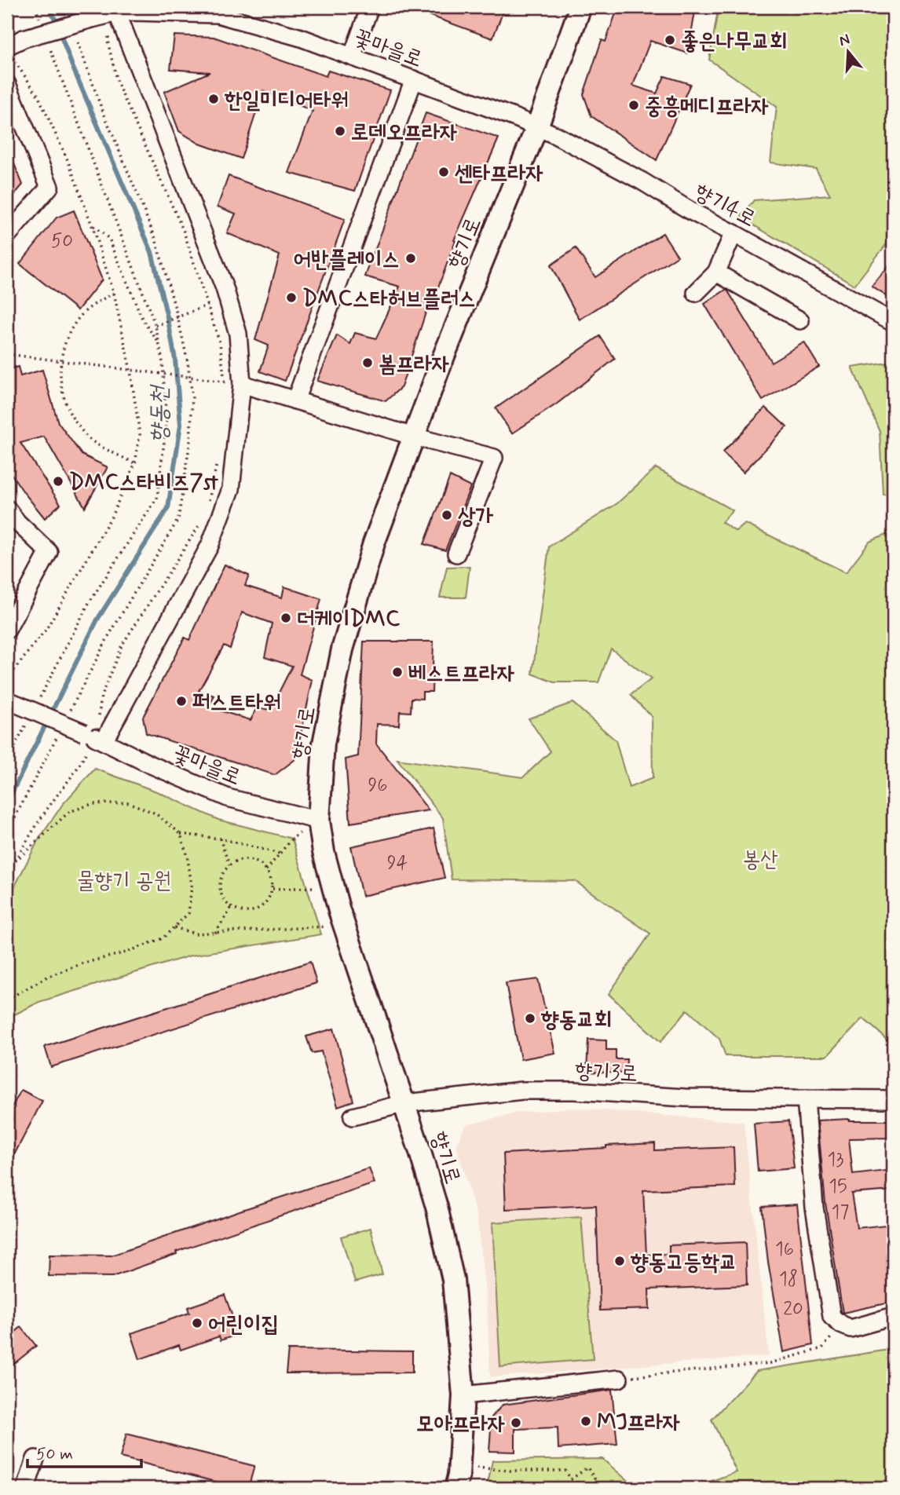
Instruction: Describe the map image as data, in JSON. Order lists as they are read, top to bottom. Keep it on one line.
{"streets":{"main road":["향기로"],"street":["꽃마을로","향기4로","향기3로"]},"crossings":[["꽃마을로","향기4로"],["꽃마을로","향기로"],["향기4로","향기로"],["향기로","향기3로"]],"water":["향동천"],"parks":["봉산","물향기 공원"],"places":["좋은나무교회","한일미디어타워","중흥메디프라자","로데오프라자","센타프라자","어반플레이스","DMC스타허브플러스","봄프라자","DMC스타비즈7st","상가","더케이DMC","베스트프라자","퍼스트타워","향동교회","향동고등학교","어린이집","MJ프라자","모아프라자"],"house_numbers":["50","96","94","13","15","17","16","18","20"],"scale_bar":"50 m","north":"top"}
